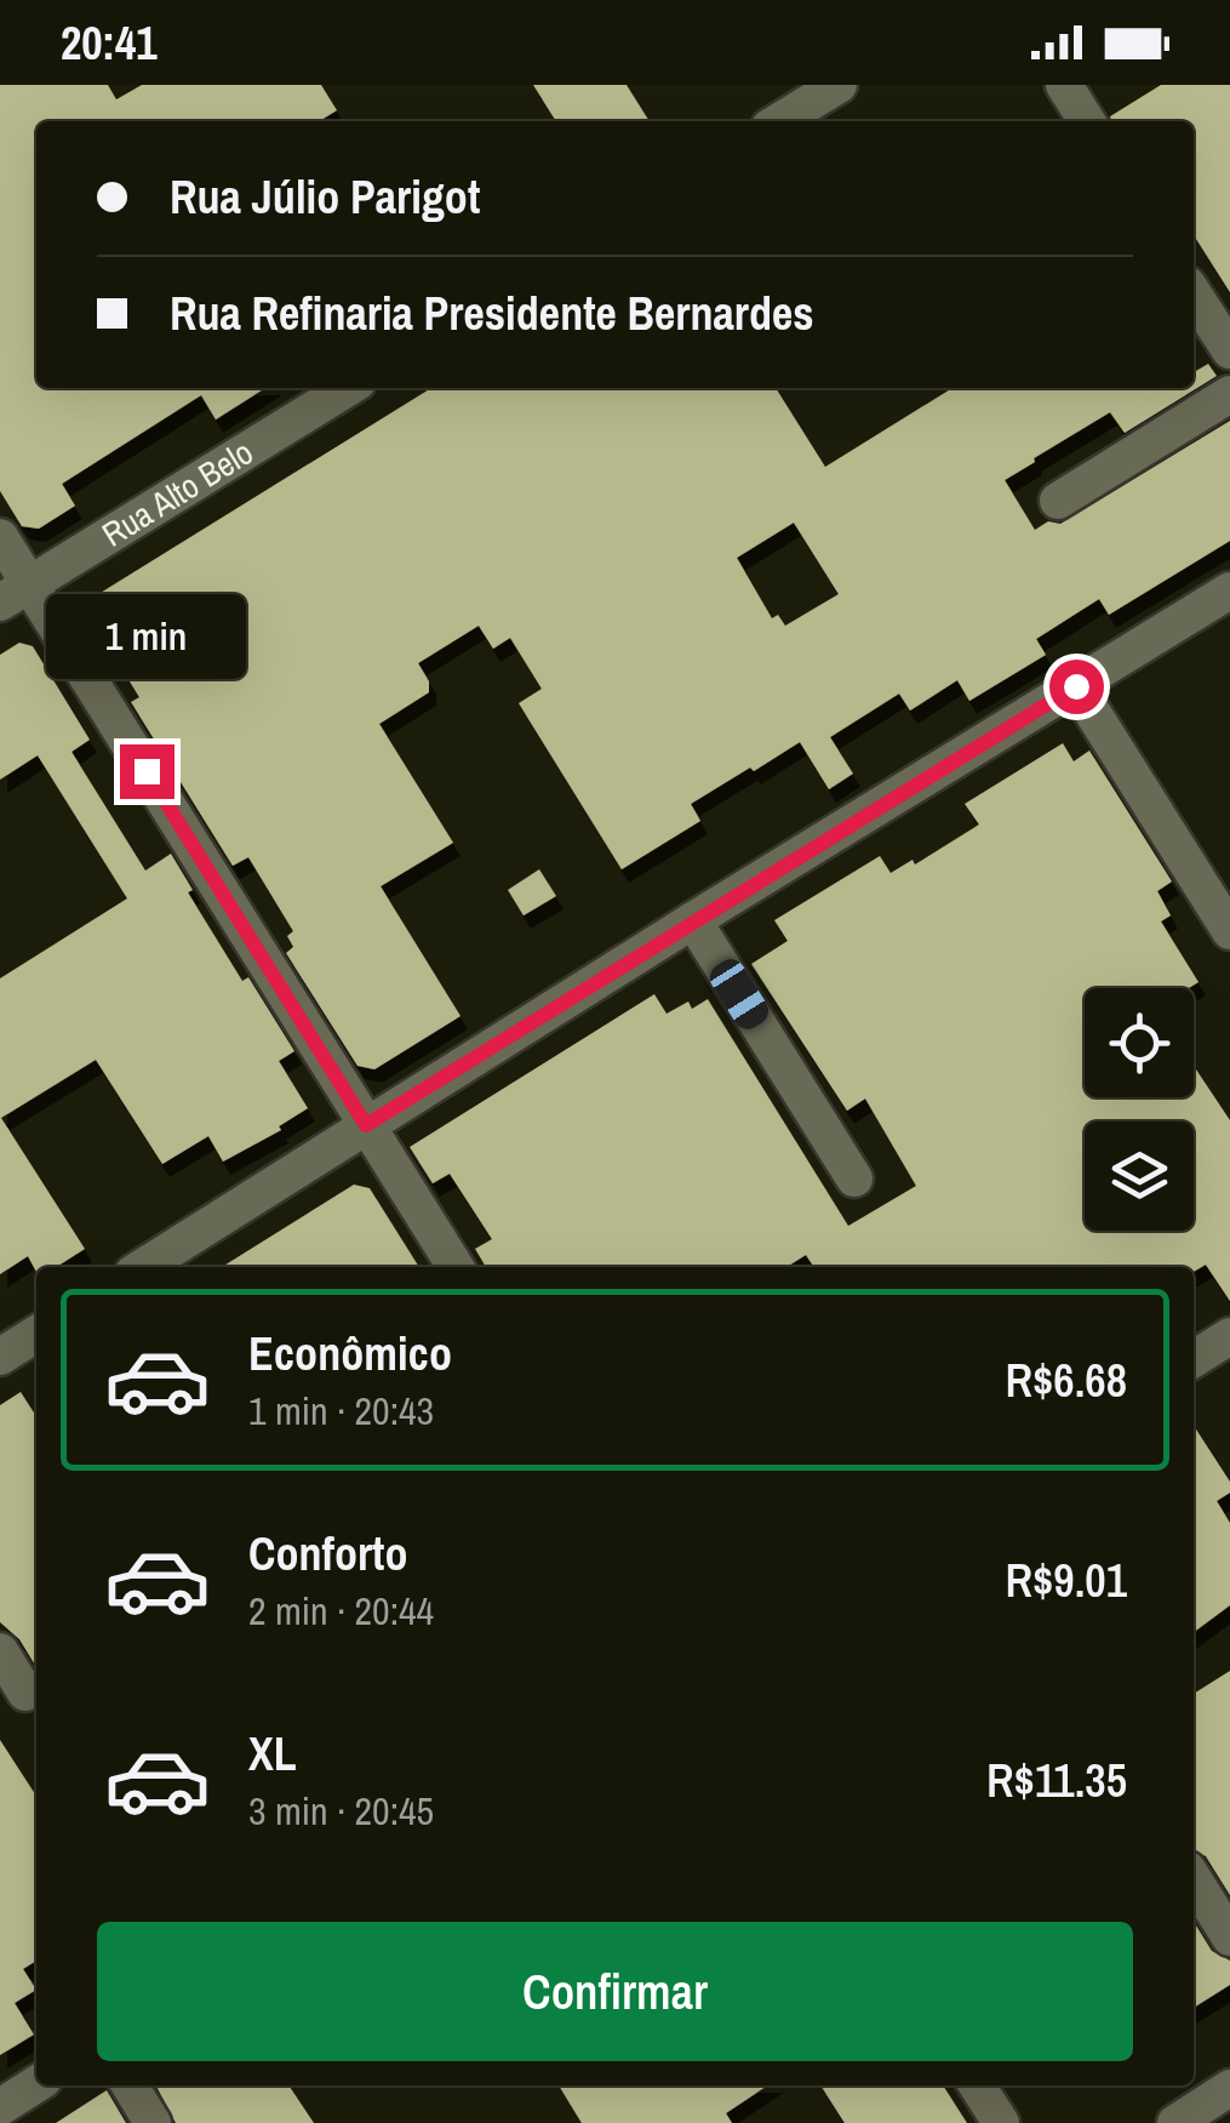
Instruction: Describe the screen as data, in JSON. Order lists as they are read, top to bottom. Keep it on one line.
{"streets":{"street":["Rua Alto Belo"]},"page":{"status":"20:41","banner":["Rua Júlio Parigot","Rua Refinaria Presidente Bernardes"],"bubble":"1 min","list":[{"name":"Econômico","note":"1 min · 20:43","value":"R$6.68"},{"name":"Conforto","note":"2 min · 20:44","value":"R$9.01"},{"name":"XL","note":"3 min · 20:45","value":"R$11.35"}],"buttons":"Confirmar"}}
